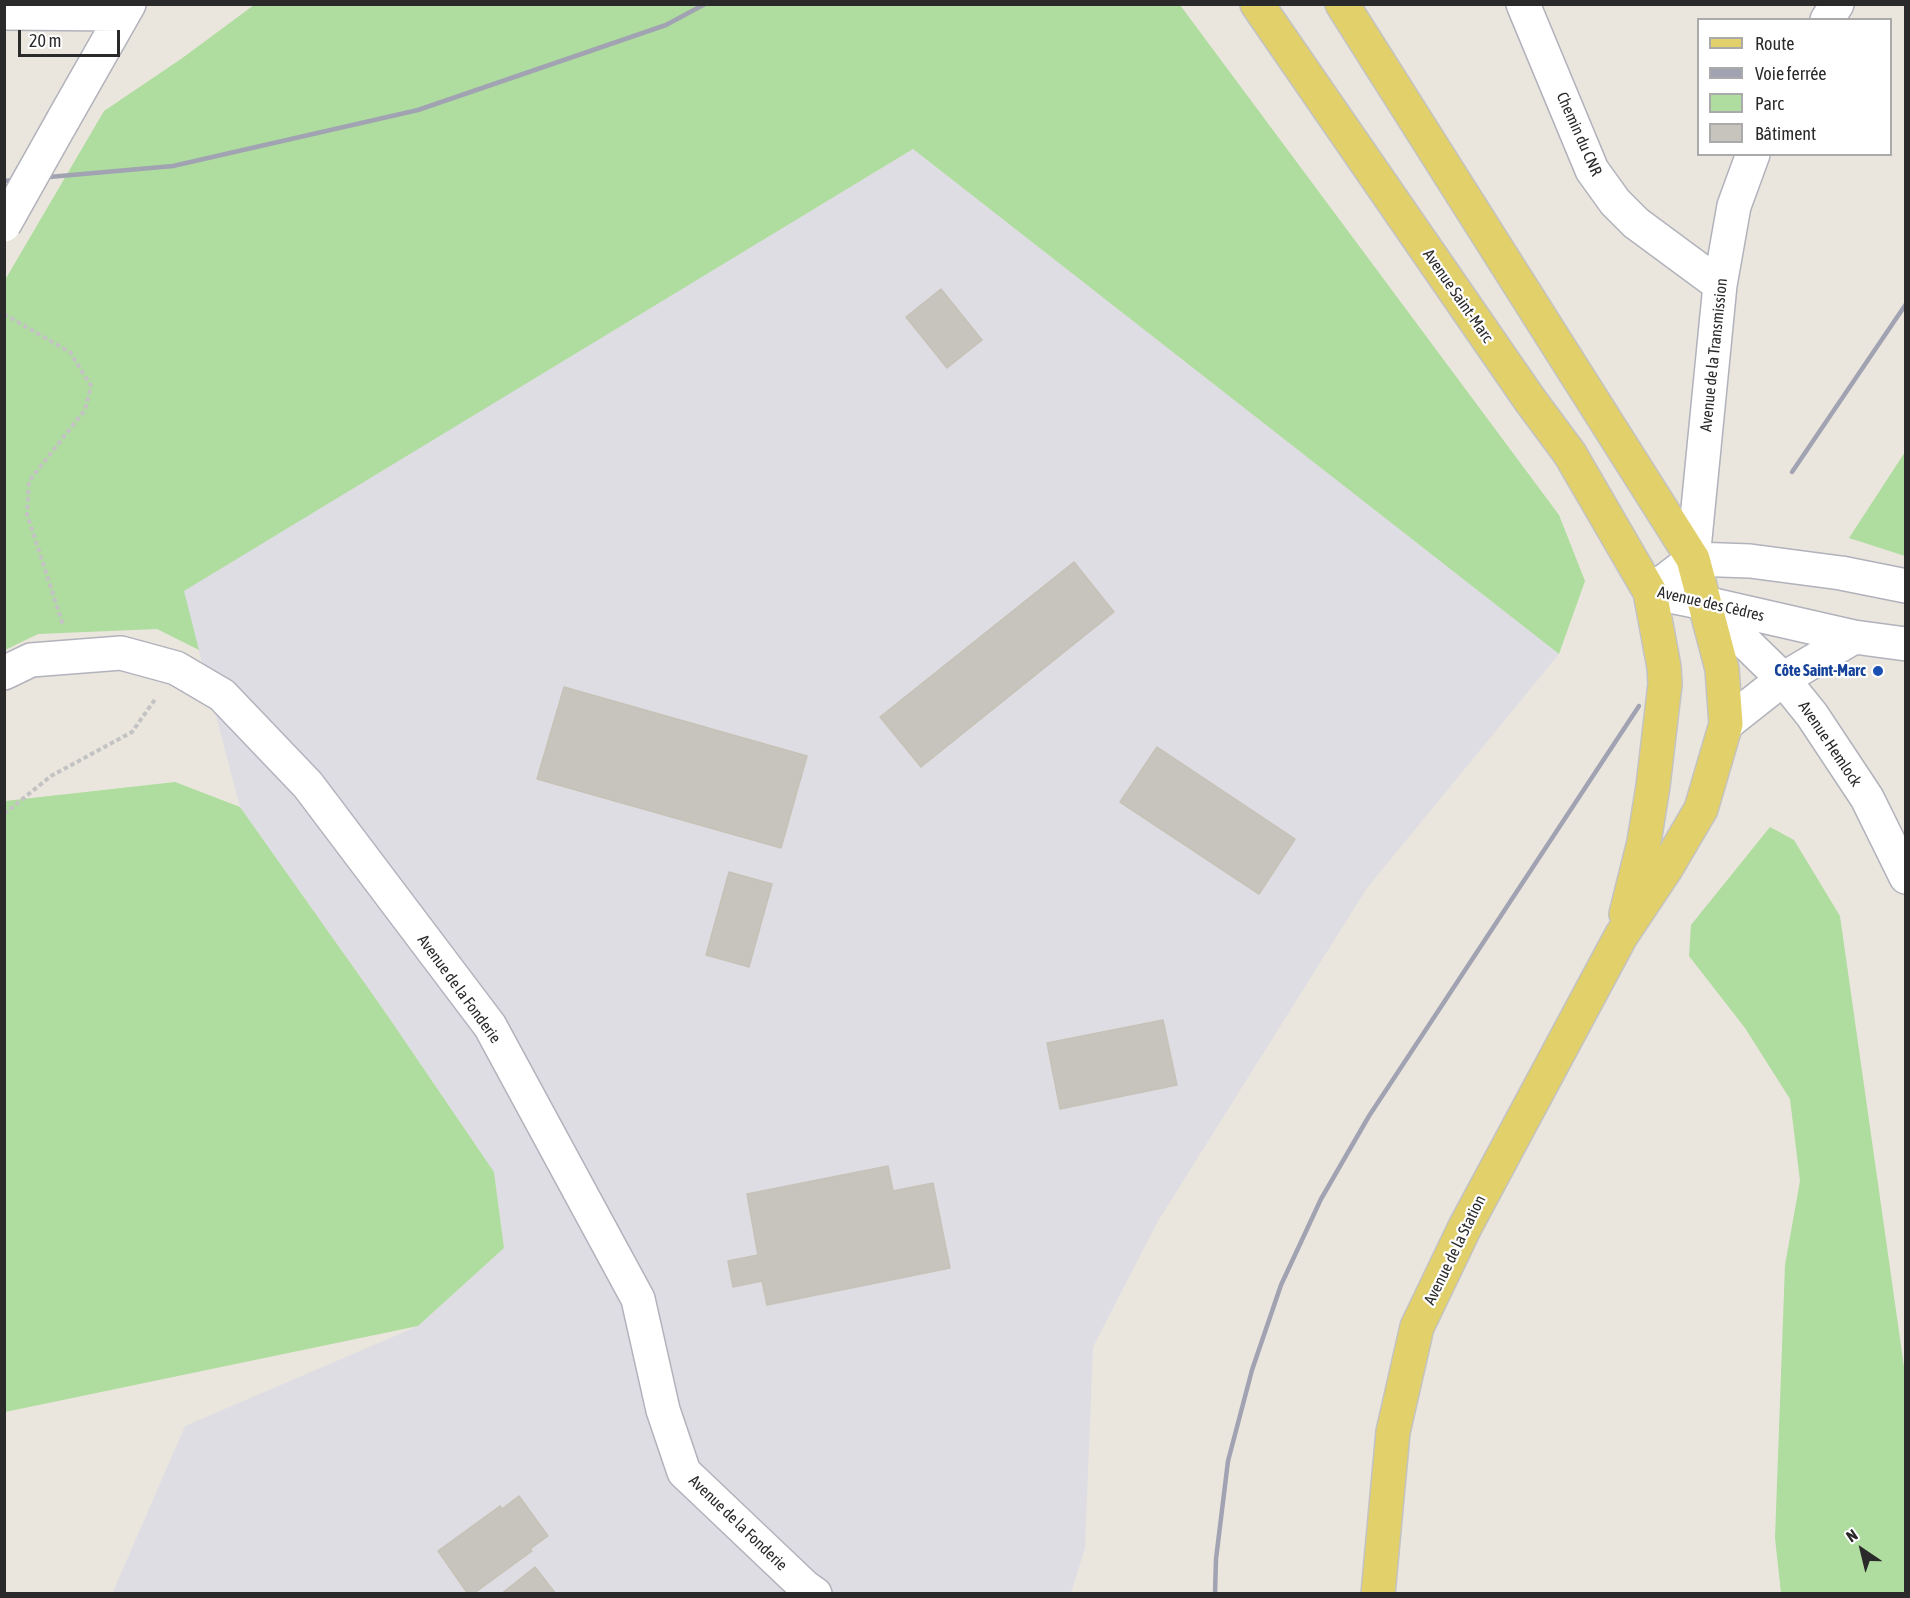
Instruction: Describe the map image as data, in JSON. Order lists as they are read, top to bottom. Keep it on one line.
{"streets":{"main road":["Avenue Saint-Marc","Avenue de la Station"],"street":["Chemin du CNR","Avenue de la Transmission","Avenue des Cèdres","Avenue Hemlock","Avenue de la Fonderie"]},"crossings":[["Chemin du CNR","Avenue de la Transmission"],["Avenue Saint-Marc","Avenue des Cèdres"],["Avenue de la Transmission","Avenue des Cèdres"],["Avenue des Cèdres","Avenue Hemlock"]],"places":["Côte Saint-Marc"],"legend":["Route","Voie ferrée","Parc","Bâtiment"],"scale_bar":"20 m","north":"top left"}
